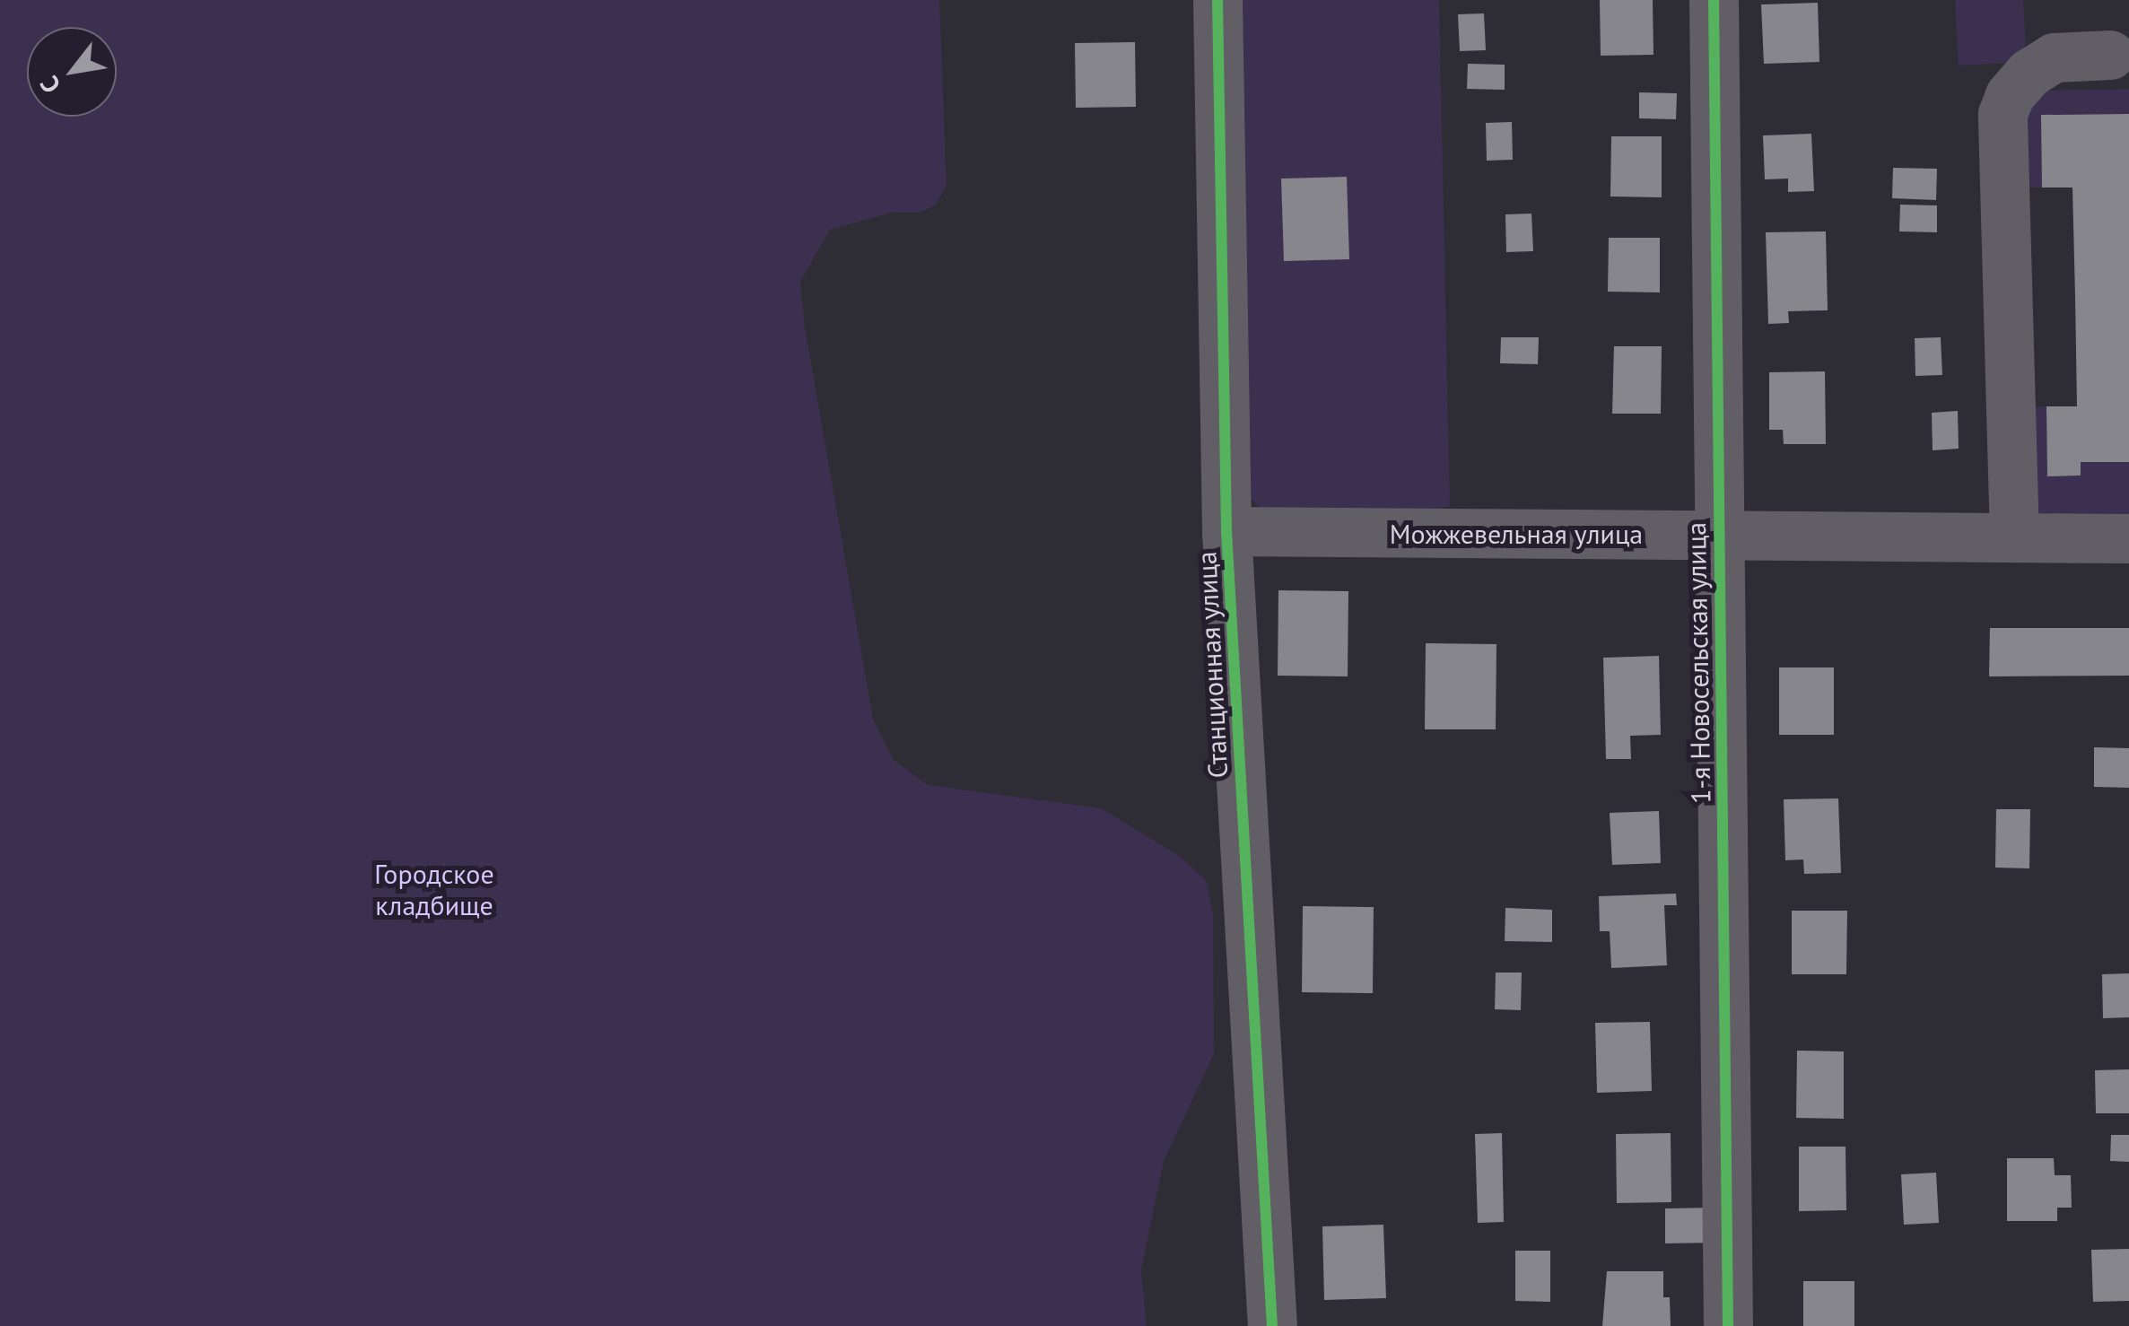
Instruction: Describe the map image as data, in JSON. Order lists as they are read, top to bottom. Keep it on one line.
{"streets":{"street":["Можжевельная улица","1-я Новосельская улица","Станционная улица"]},"crossings":[["Можжевельная улица","1-я Новосельская улица"],["Можжевельная улица","Станционная улица"]],"parks":["Городское кладбище"],"north":"bottom left"}
